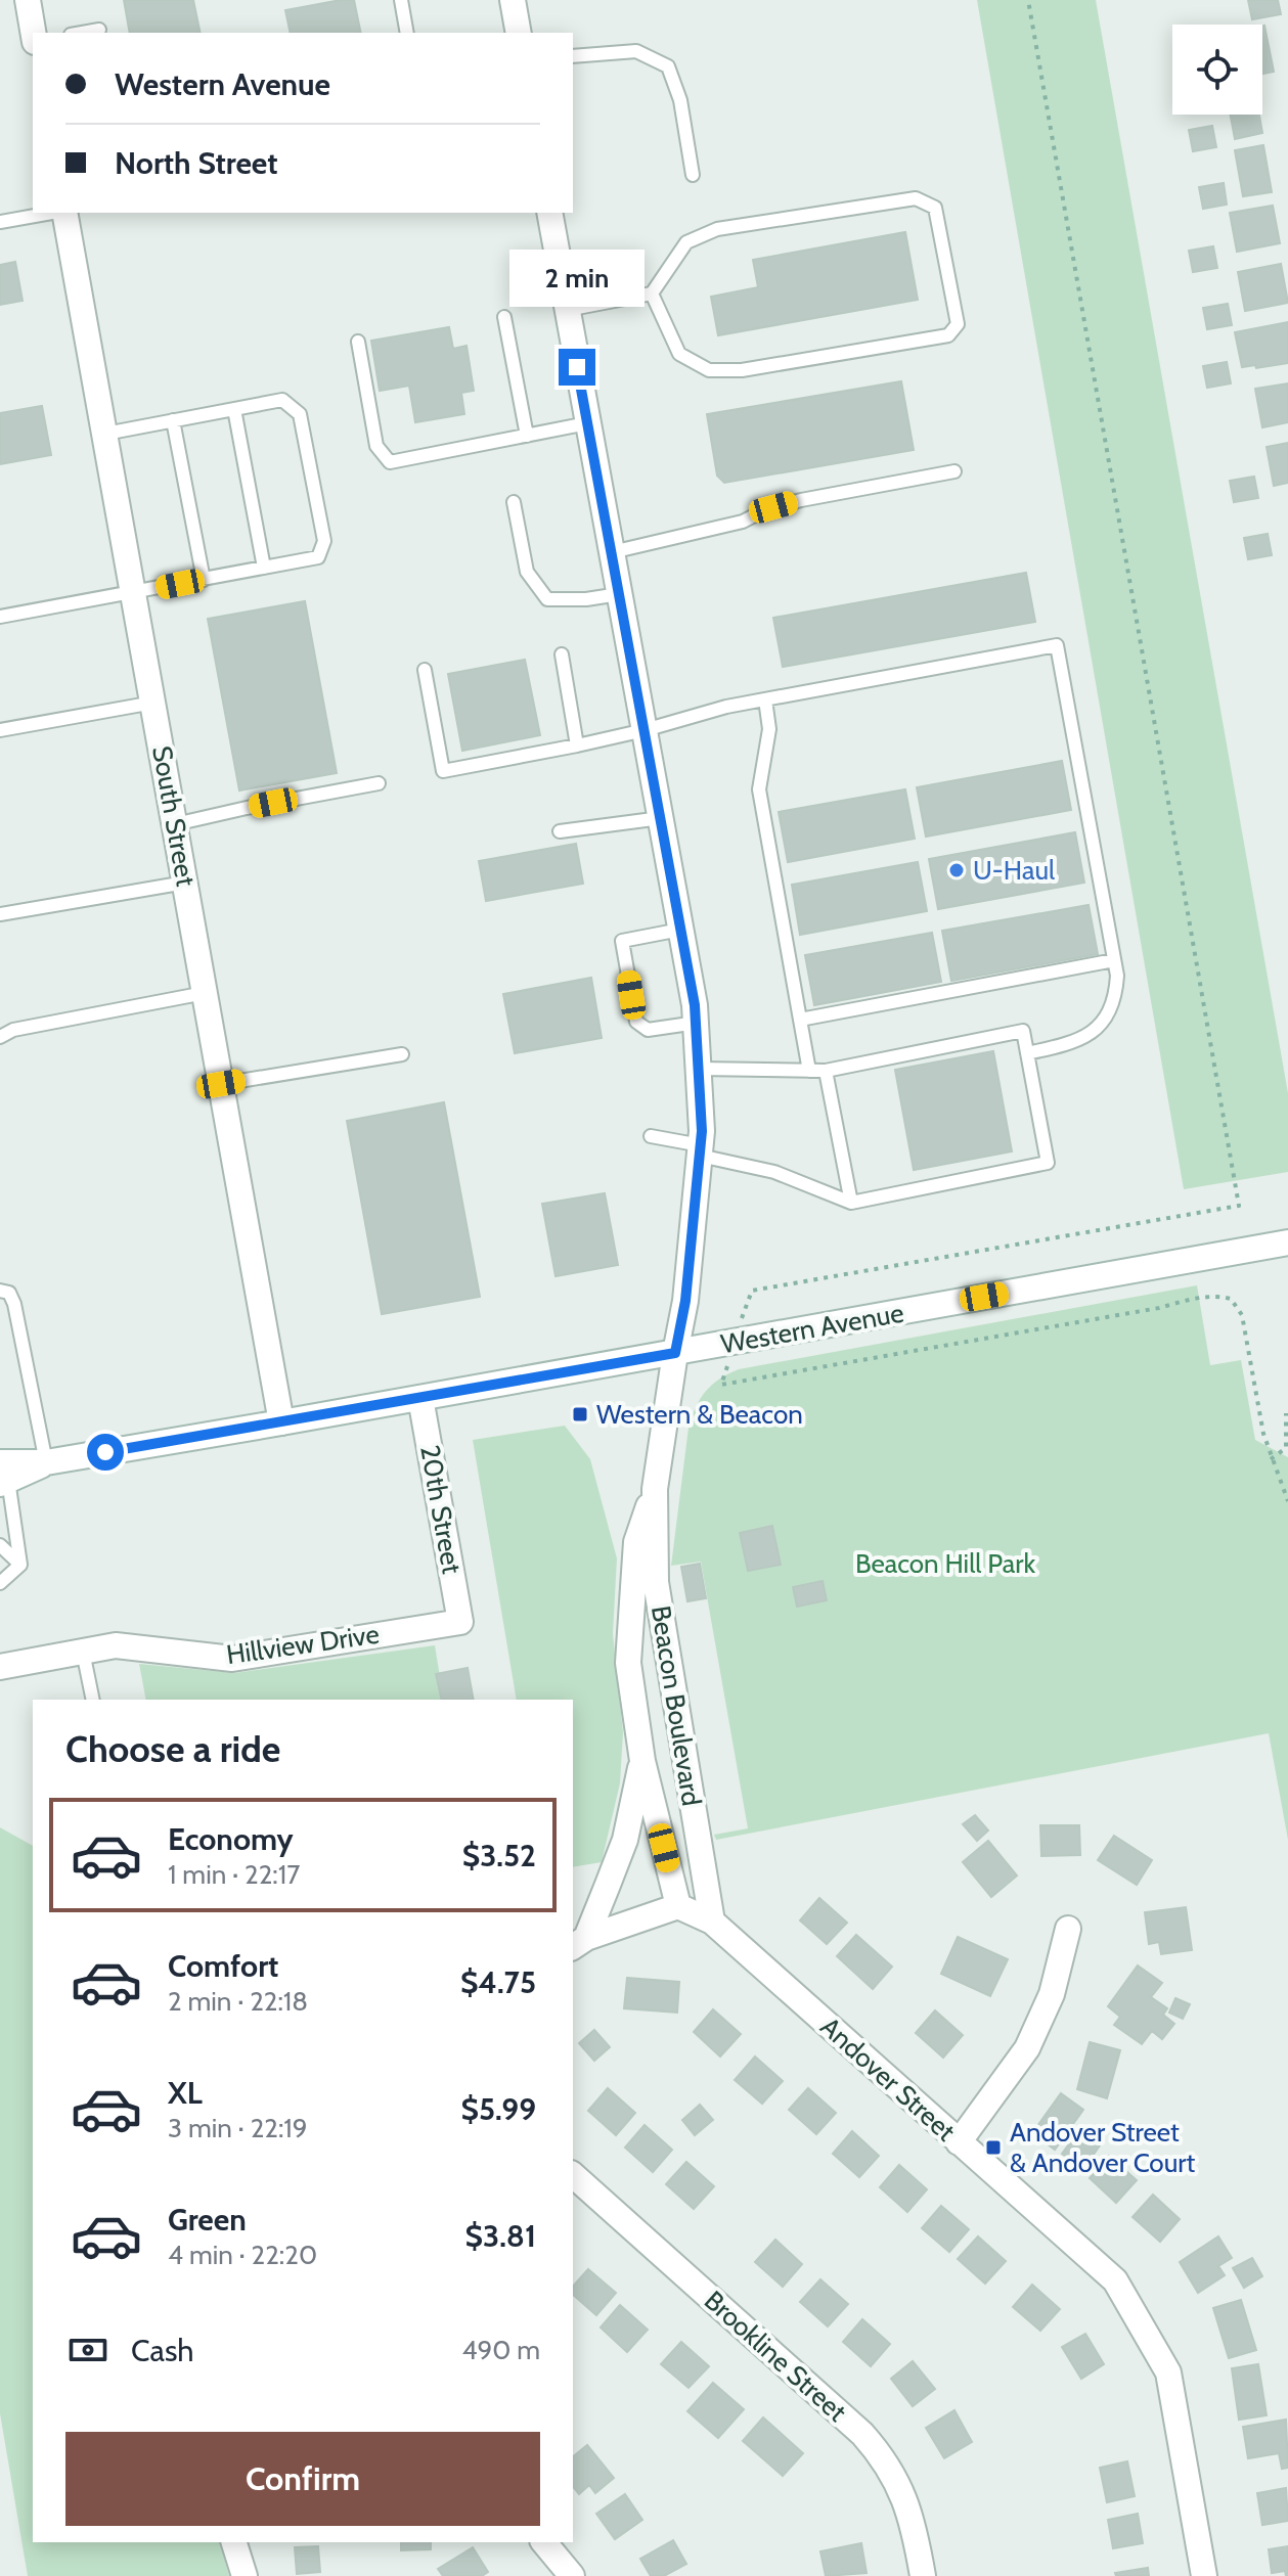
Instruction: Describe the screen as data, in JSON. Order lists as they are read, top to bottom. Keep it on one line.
{"streets":{"street":["South Street","Western Avenue","20th Street","Hillview Drive","Beacon Boulevard","Andover Street","Brookline Street"]},"crossings":[["South Street","Western Avenue"],["Western Avenue","20th Street"],["Western Avenue","Beacon Boulevard"],["20th Street","Hillview Drive"],["Beacon Boulevard","Andover Street"]],"parks":["Beacon Hill Park"],"places":{"other":["U-Haul"],"transit":["Western & Beacon","Andover Street & Andover Court"]},"page":{"banner":["Western Avenue","North Street"],"bubble":"2 min","heading":"Choose a ride","list":[{"name":"Economy","note":"1 min · 22:17","value":"$3.52"},{"name":"Comfort","note":"2 min · 22:18","value":"$4.75"},{"name":"XL","note":"3 min · 22:19","value":"$5.99"},{"name":"Green","note":"4 min · 22:20","value":"$3.81"}],"pay":["Cash","490 m"],"buttons":"Confirm"}}
